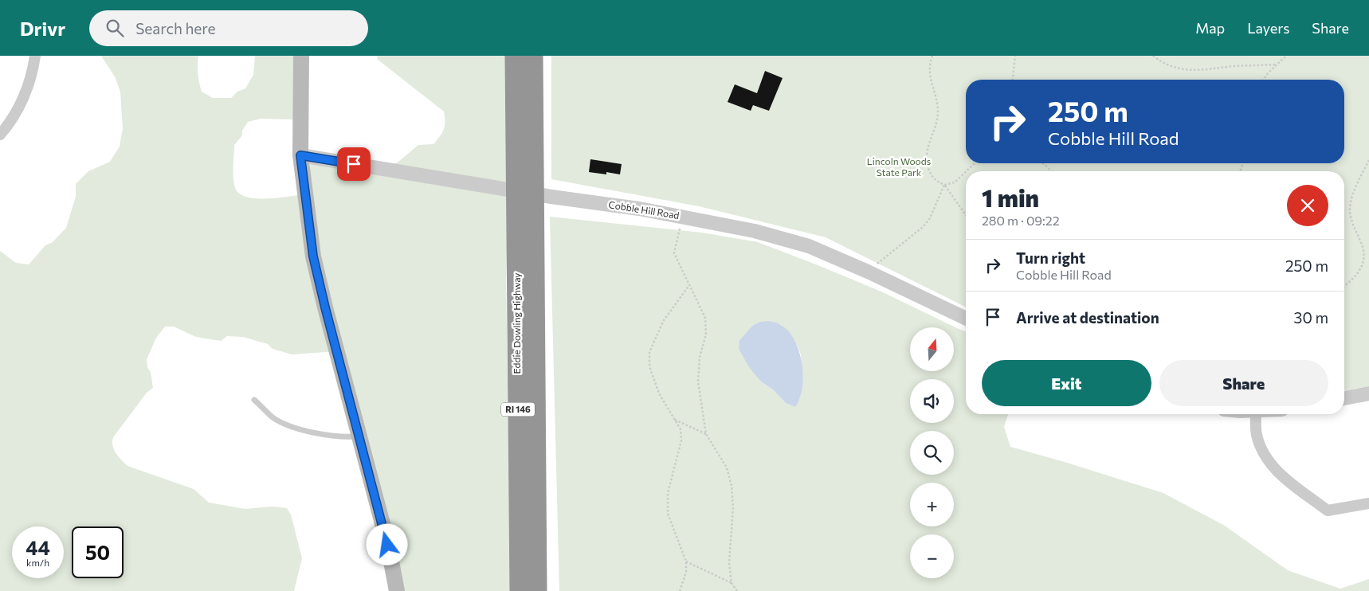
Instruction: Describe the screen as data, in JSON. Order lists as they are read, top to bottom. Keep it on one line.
{"streets":{"highway":["Eddie Dowling Highway","RI 146"],"street":["Cobble Hill Road"]},"parks":["Lincoln Woods State Park"],"north":"top","page":{"header":"Drivr","search":"Search here","nav":["Map","Layers","Share"],"turn":["250 m","Cobble Hill Road"],"heading":["1 min","280 m · 09:22"],"list":[{"name":"Turn right","note":"Cobble Hill Road","value":"250 m"},{"name":"Arrive at destination","value":"30 m"}],"map_buttons":["+","−"],"buttons":["Exit","Share"],"speed":"44 km/h","limit":"50"}}
